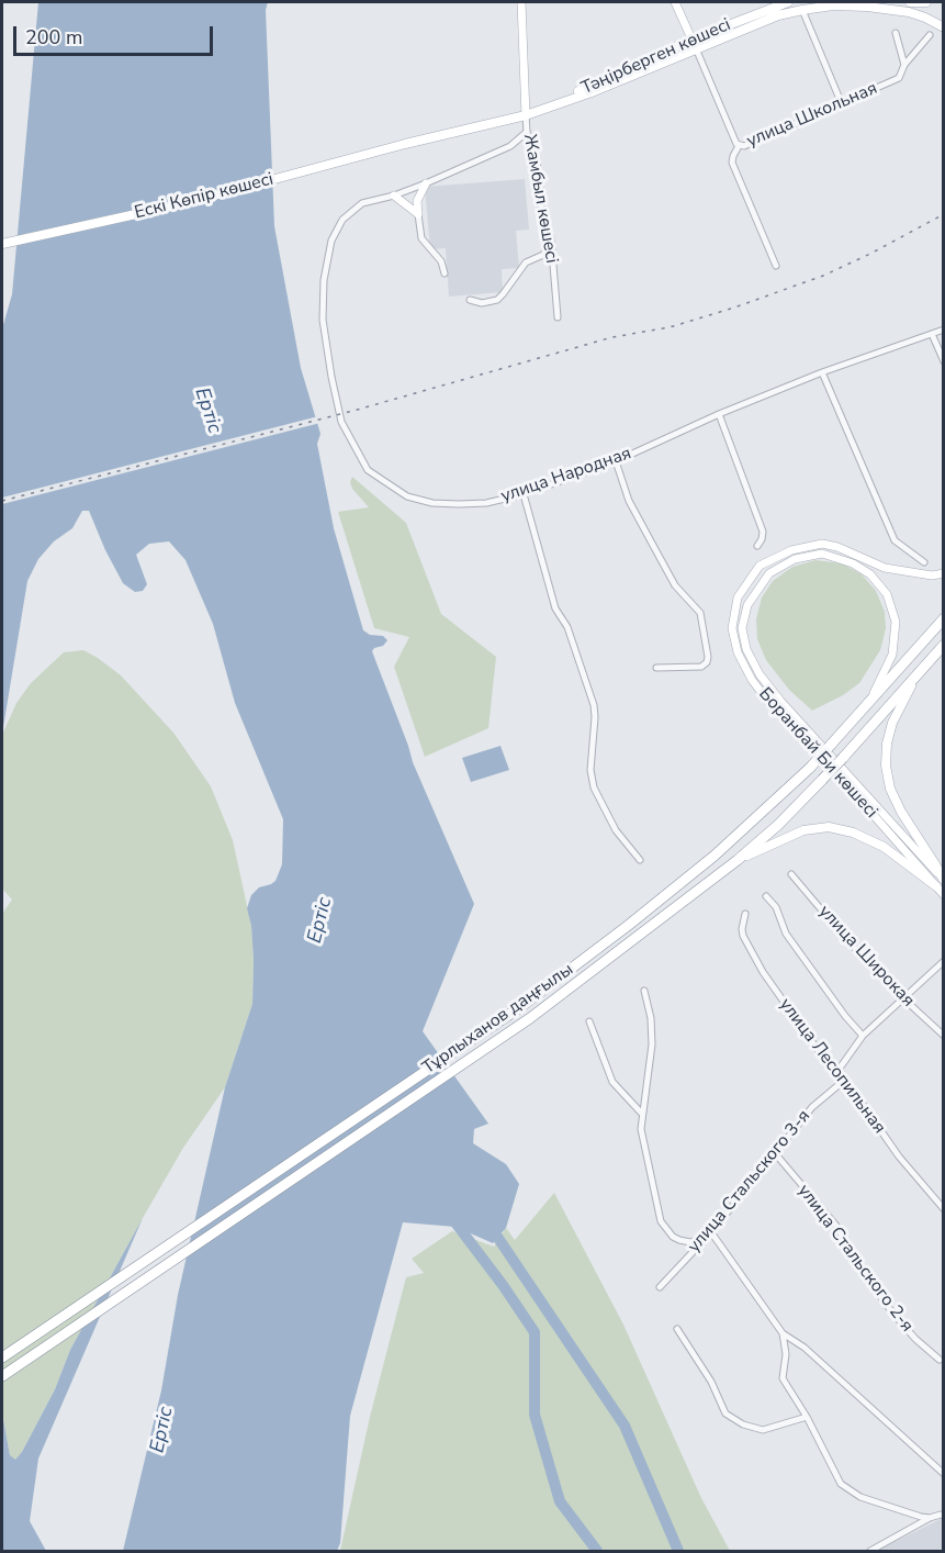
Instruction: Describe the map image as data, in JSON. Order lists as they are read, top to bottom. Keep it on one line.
{"streets":{"highway":["Тұрлыханов даңғылы"],"main road":["Тәңірберген көшесі","Ескі Көпір көшесі","Жамбыл көшесі","Боранбай Би көшесі"],"street":["улица Школьная","улица Народная","улица Широкая","улица Лесопильная","улица Стальского 3-я","улица Стальского 2-я"]},"crossings":[["Тәңірберген көшесі","улица Школьная"],["Тәңірберген көшесі","Ескі Көпір көшесі"],["улица Школьная","Ескі Көпір көшесі"],["Ескі Көпір көшесі","Жамбыл көшесі"],["Жамбыл көшесі","улица Народная"],["Боранбай Би көшесі","Тұрлыханов даңғылы"],["улица Лесопильная","улица Стальского 3-я"],["улица Стальского 3-я","улица Стальского 2-я"]],"water":["Ертіс"],"scale_bar":"200 m"}
